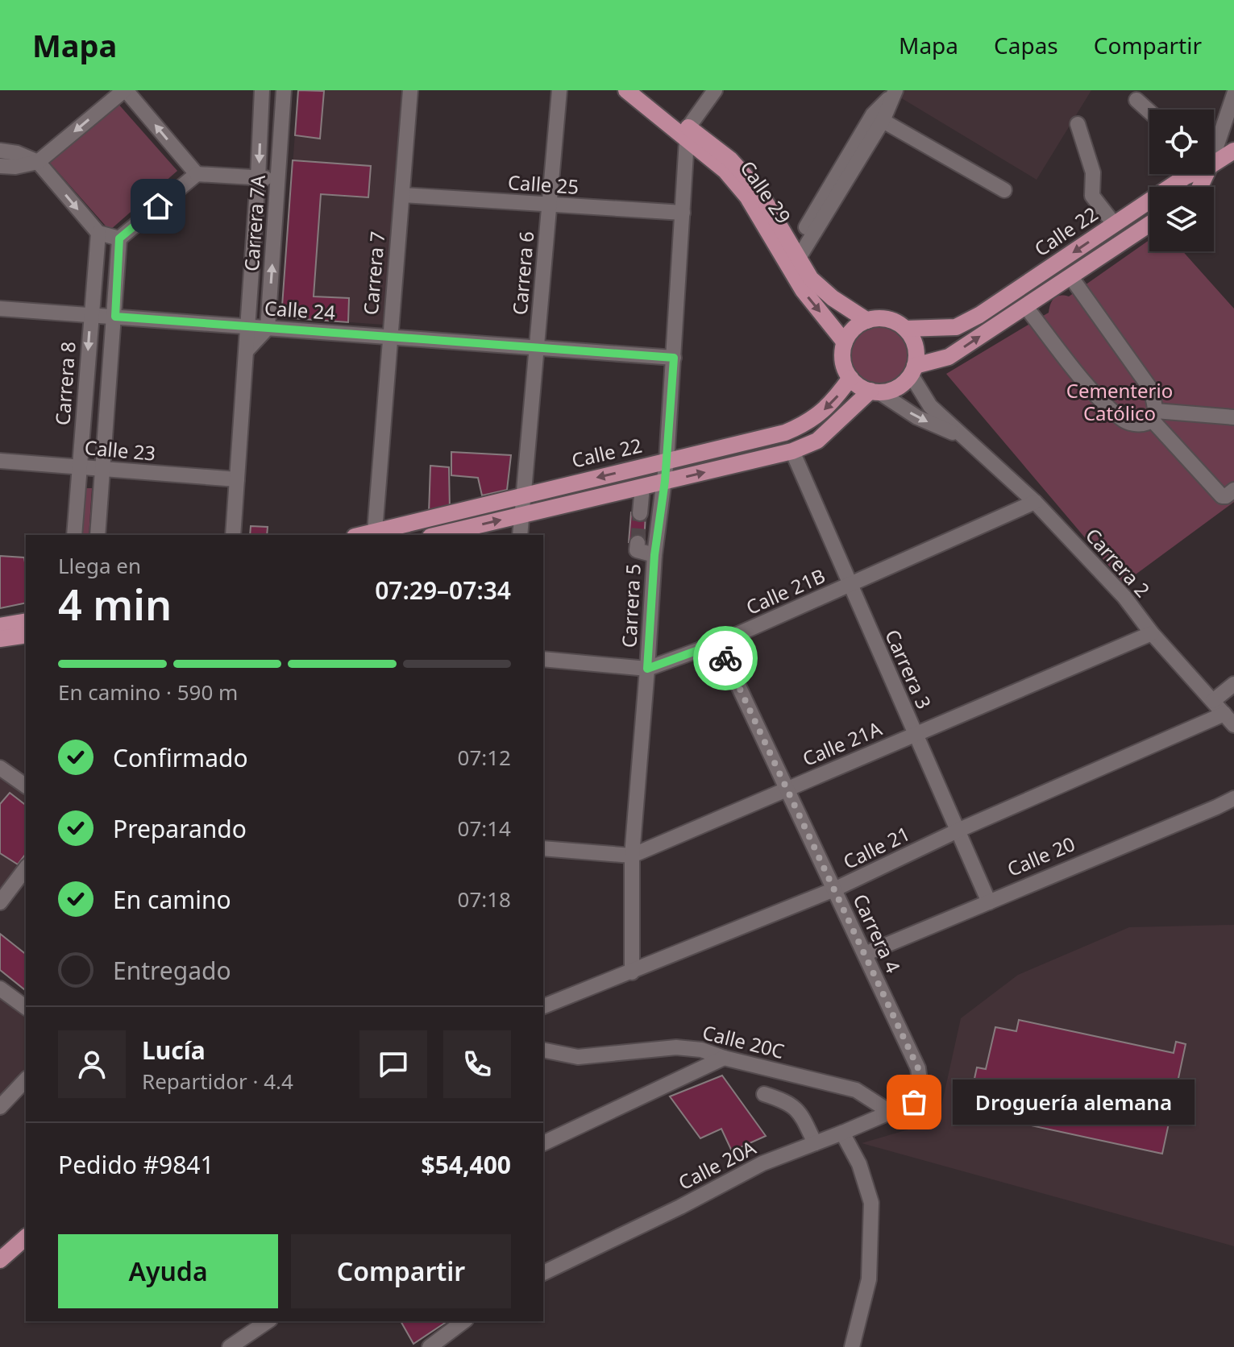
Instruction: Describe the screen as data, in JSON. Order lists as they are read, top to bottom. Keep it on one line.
{"streets":{"main road":["Calle 29","Calle 22"],"street":["Calle 25","Carrera 7A","Carrera 7","Carrera 6","Calle 24","Carrera 8","Calle 23","Carrera 2","Calle 21B","Carrera 5","Carrera 3","Calle 21A","Calle 21","Calle 20","Carrera 4","Calle 20C","Calle 20A"]},"crossings":[["Calle 25","Carrera 7"],["Calle 25","Carrera 6"],["Calle 25","Carrera 5"],["Calle 29","Calle 22"],["Calle 29","Carrera 2"],["Calle 29","Carrera 5"],["Carrera 7A","Calle 24"],["Carrera 7A","Calle 23"],["Calle 22","Carrera 7"],["Calle 22","Carrera 6"],["Calle 22","Carrera 2"],["Calle 22","Carrera 5"],["Calle 22","Carrera 3"],["Carrera 7","Calle 24"],["Carrera 6","Calle 24"],["Calle 24","Carrera 8"],["Calle 24","Carrera 5"],["Carrera 8","Calle 23"],["Carrera 2","Calle 21B"],["Carrera 2","Calle 21A"],["Carrera 2","Calle 21"],["Calle 21B","Carrera 5"],["Calle 21B","Carrera 3"],["Calle 21B","Carrera 4"],["Carrera 5","Calle 21A"],["Carrera 5","Calle 21"],["Carrera 3","Calle 21A"],["Carrera 3","Calle 21"],["Carrera 3","Calle 20"],["Calle 21A","Carrera 4"],["Calle 21","Carrera 4"],["Calle 20","Carrera 4"],["Carrera 4","Calle 20A"],["Calle 20C","Calle 20A"]],"parks":["Cementerio Católico"],"places":["Droguería alemana"],"page":{"header":"Mapa","nav":["Mapa","Capas","Compartir"],"heading":["4 min","Llega en","07:29–07:34"],"panel":["Lucía","Repartidor · 4.4","Pedido #9841","$54,400"],"bar":"En camino · 590 m","list":[["Confirmado","07:12"],["Preparando","07:14"],["En camino","07:18"],"Entregado"],"bubble":"Droguería alemana","buttons":["Ayuda","Compartir"]}}
